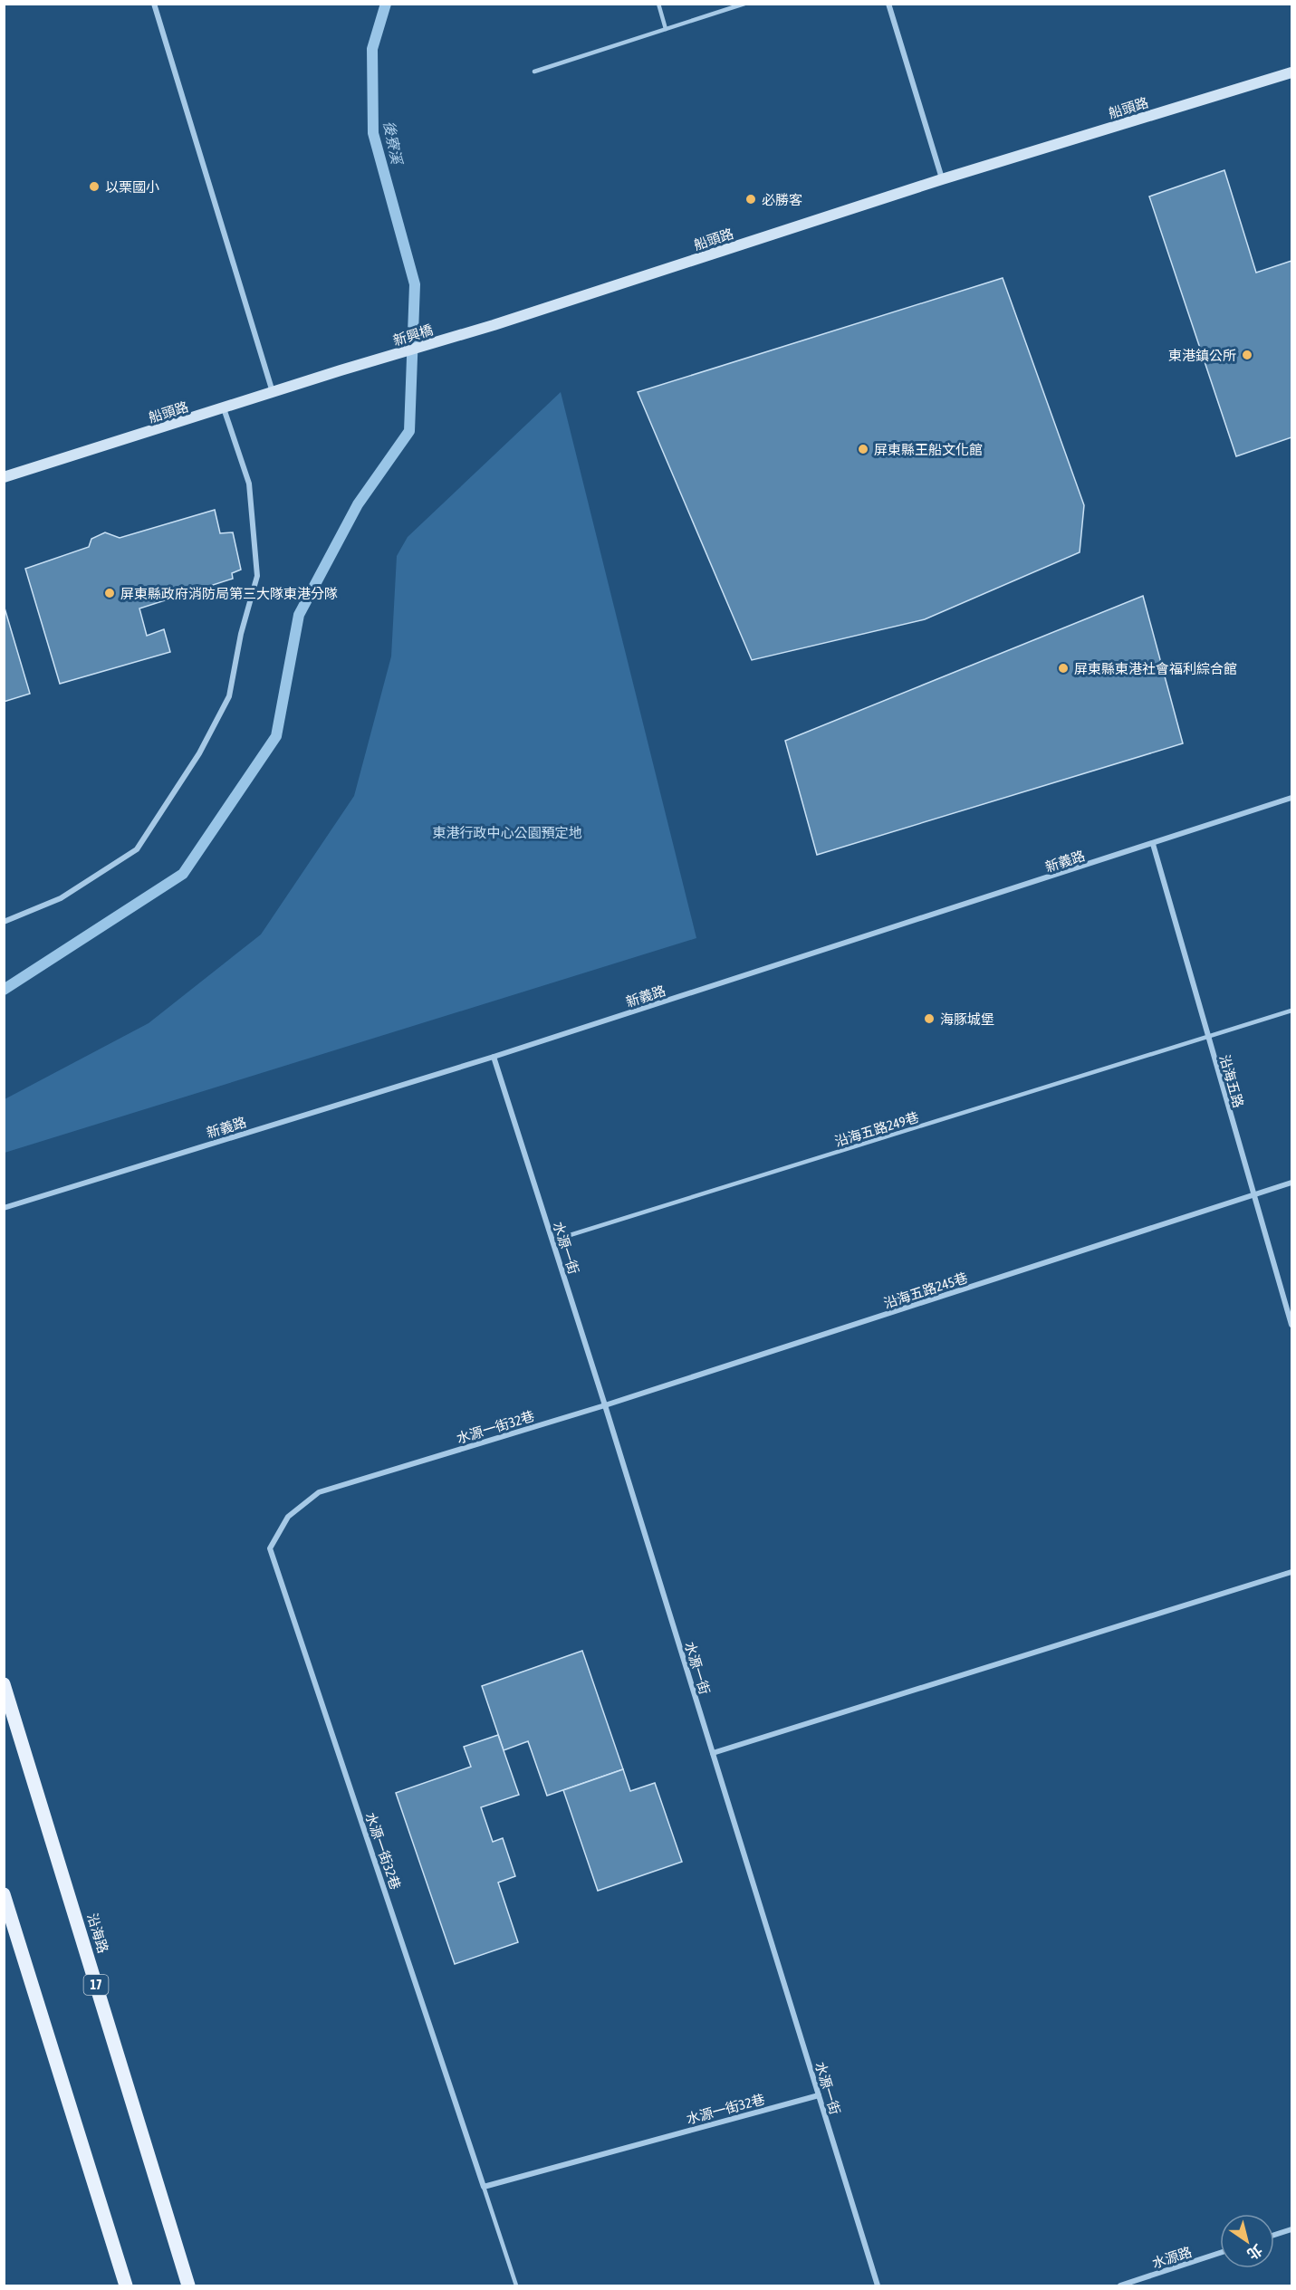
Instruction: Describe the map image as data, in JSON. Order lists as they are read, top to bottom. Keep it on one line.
{"streets":{"main road":["船頭路","新興橋","沿海路","17"],"street":["新義路","沿海五路","水源一街","沿海五路245巷","水源一街32巷","水源路"],"lane":["沿海五路249巷"]},"crossings":[["船頭路","新興橋"],["新義路","沿海五路"],["新義路","水源一街"],["沿海五路","沿海五路249巷"],["沿海五路","沿海五路245巷"],["沿海五路249巷","水源一街"],["水源一街","沿海五路245巷"],["水源一街","水源一街32巷"],["沿海五路245巷","水源一街32巷"]],"water":["後寮溪"],"parks":["東港行政中心公園預定地"],"places":["以栗國小","必勝客","東港鎮公所","屏東縣王船文化館","屏東縣政府消防局第三大隊東港分隊","屏東縣東港社會福利綜合館","海豚城堡"],"north":"bottom right"}
